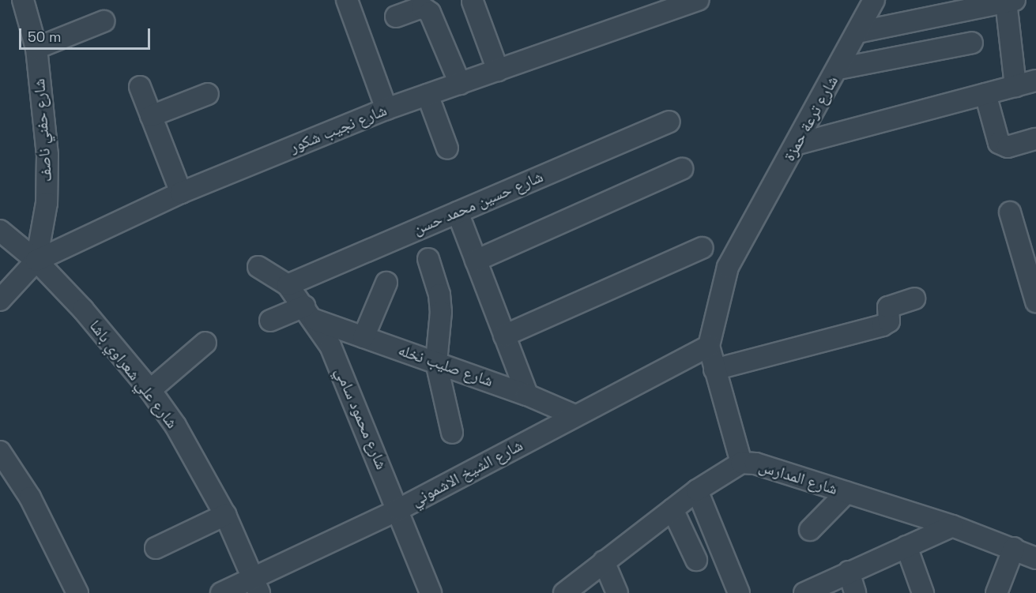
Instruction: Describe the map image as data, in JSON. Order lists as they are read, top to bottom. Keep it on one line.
{"streets":{"street":["شارع ترعة حمزة","شارع نجيب شكور","شارع حفني ناصف","شارع حسين محمد حسن","شارع صليب نخله","شارع علي شعراوي باشا","شارع محمود سامي","شارع الشيخ الاشموني","شارع المدارس"]},"crossings":[["شارع ترعة حمزة","شارع الشيخ الاشموني"],["شارع نجيب شكور","شارع حفني ناصف"],["شارع نجيب شكور","شارع علي شعراوي باشا"],["شارع حفني ناصف","شارع علي شعراوي باشا"],["شارع حسين محمد حسن","شارع محمود سامي"],["شارع صليب نخله","شارع محمود سامي"],["شارع صليب نخله","شارع الشيخ الاشموني"],["شارع علي شعراوي باشا","شارع الشيخ الاشموني"],["شارع محمود سامي","شارع الشيخ الاشموني"]],"scale_bar":"50 m"}
